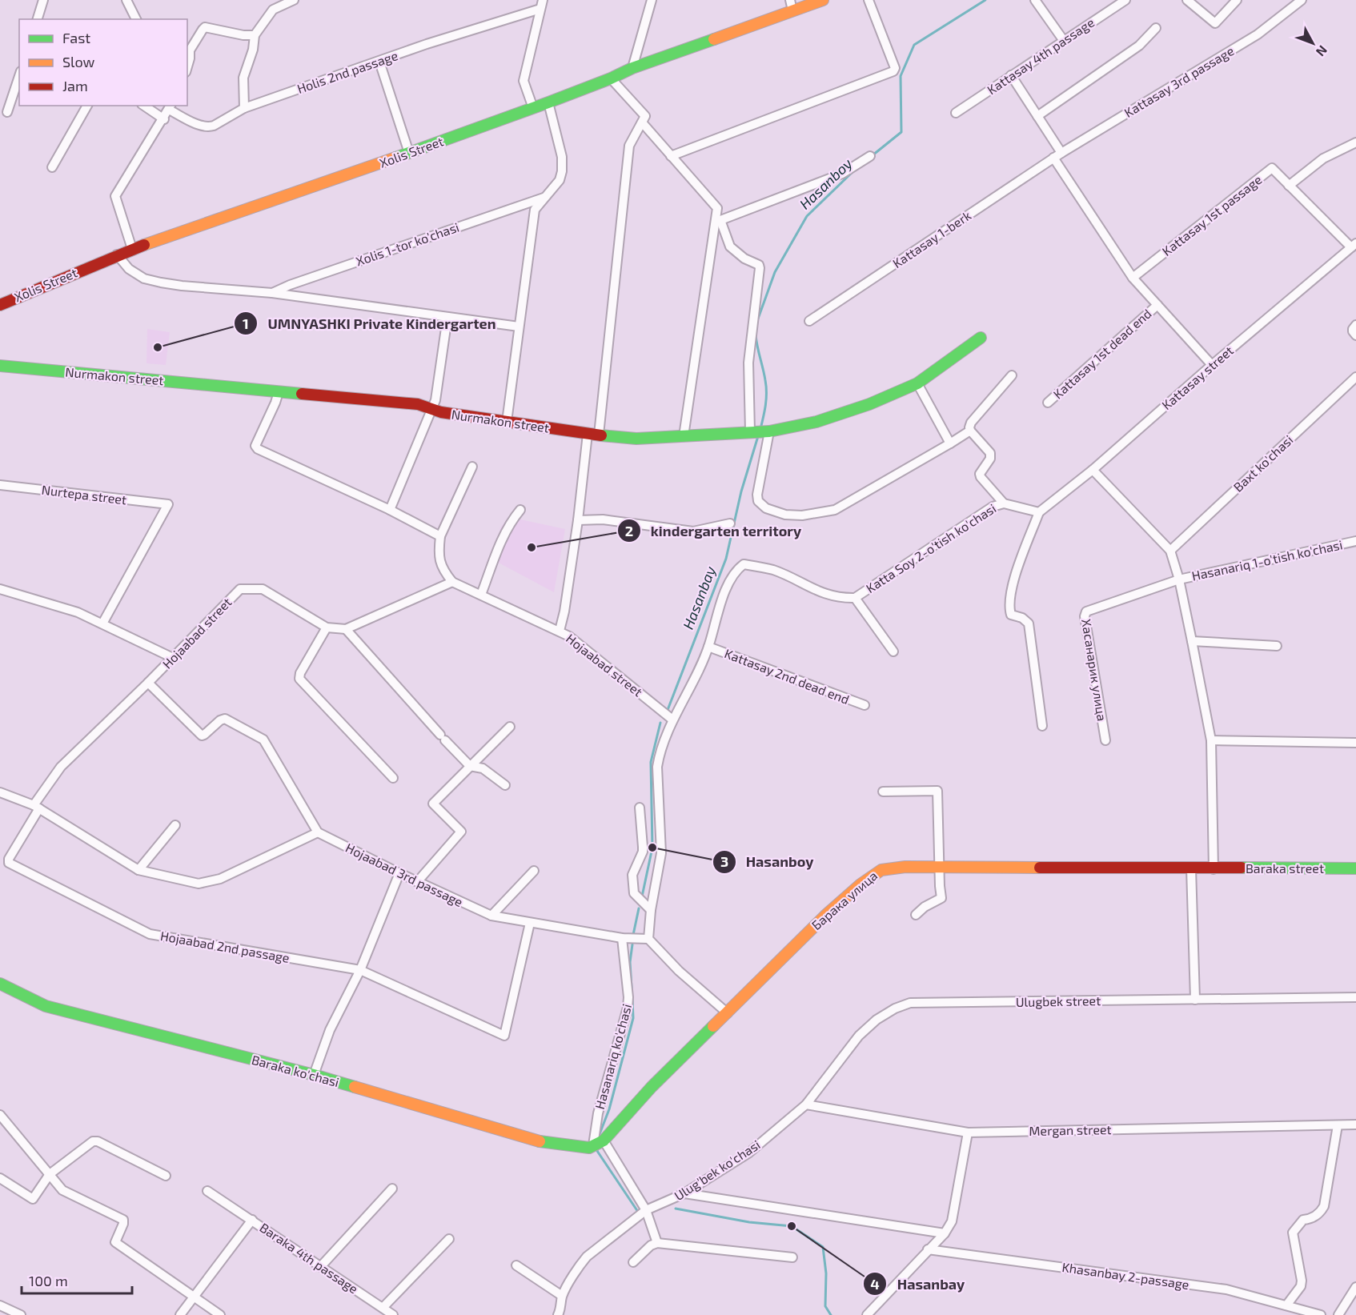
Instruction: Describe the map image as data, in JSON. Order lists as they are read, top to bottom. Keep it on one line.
{"streets":{"street":["Kattasay 4th passage","Holis 2nd passage","Kattasay 3rd passage","Xolis Street","Kattasay 1st passage","Kattasay 1-berk","Xolis 1-tor ko'chasi","Kattasay 1st dead end","Nurmakon street","Kattasay street","Baxt ko'chasi","Nurtepa street","Katta Soy 2-o'tish ko'chasi","Hasanariq 1-o'tish ko'chasi","Hojaabad street","Хасанарик улица","Kattasay 2nd dead end","Baraka street","Hojaabad 3rd passage","Барака улица","Hojaabad 2nd passage","Ulugbek street","Hasanariq ko'chasi","Baraka ko'chasi","Mergan street","Ulug'bek ko'chasi","Baraka 4th passage","Khasanbay 2-passage"]},"crossings":[["Holis 2nd passage","Xolis Street"],["Kattasay 3rd passage","Kattasay 1-berk"],["Xolis Street","Xolis 1-tor ko'chasi"],["Kattasay 1st passage","Kattasay street"],["Kattasay street","Katta Soy 2-o'tish ko'chasi"],["Katta Soy 2-o'tish ko'chasi","Hojaabad street"],["Katta Soy 2-o'tish ko'chasi","Kattasay 2nd dead end"],["Hasanariq 1-o'tish ko'chasi","Хасанарик улица"],["Hojaabad street","Hojaabad 2nd passage"],["Baraka street","Барака улица"],["Hojaabad 3rd passage","Hojaabad 2nd passage"],["Барака улица","Hasanariq ko'chasi"],["Барака улица","Baraka ko'chasi"],["Ulugbek street","Mergan street"],["Ulugbek street","Ulug'bek ko'chasi"],["Hasanariq ko'chasi","Baraka ko'chasi"],["Mergan street","Ulug'bek ko'chasi"]],"water":["Hasanboy","Hasanbay"],"places":["UMNYASHKI Private Kindergarten","kindergarten territory","Hasanboy","Hasanbay"],"legend":["Fast","Slow","Jam"],"scale_bar":"100 m","north":"bottom right"}
